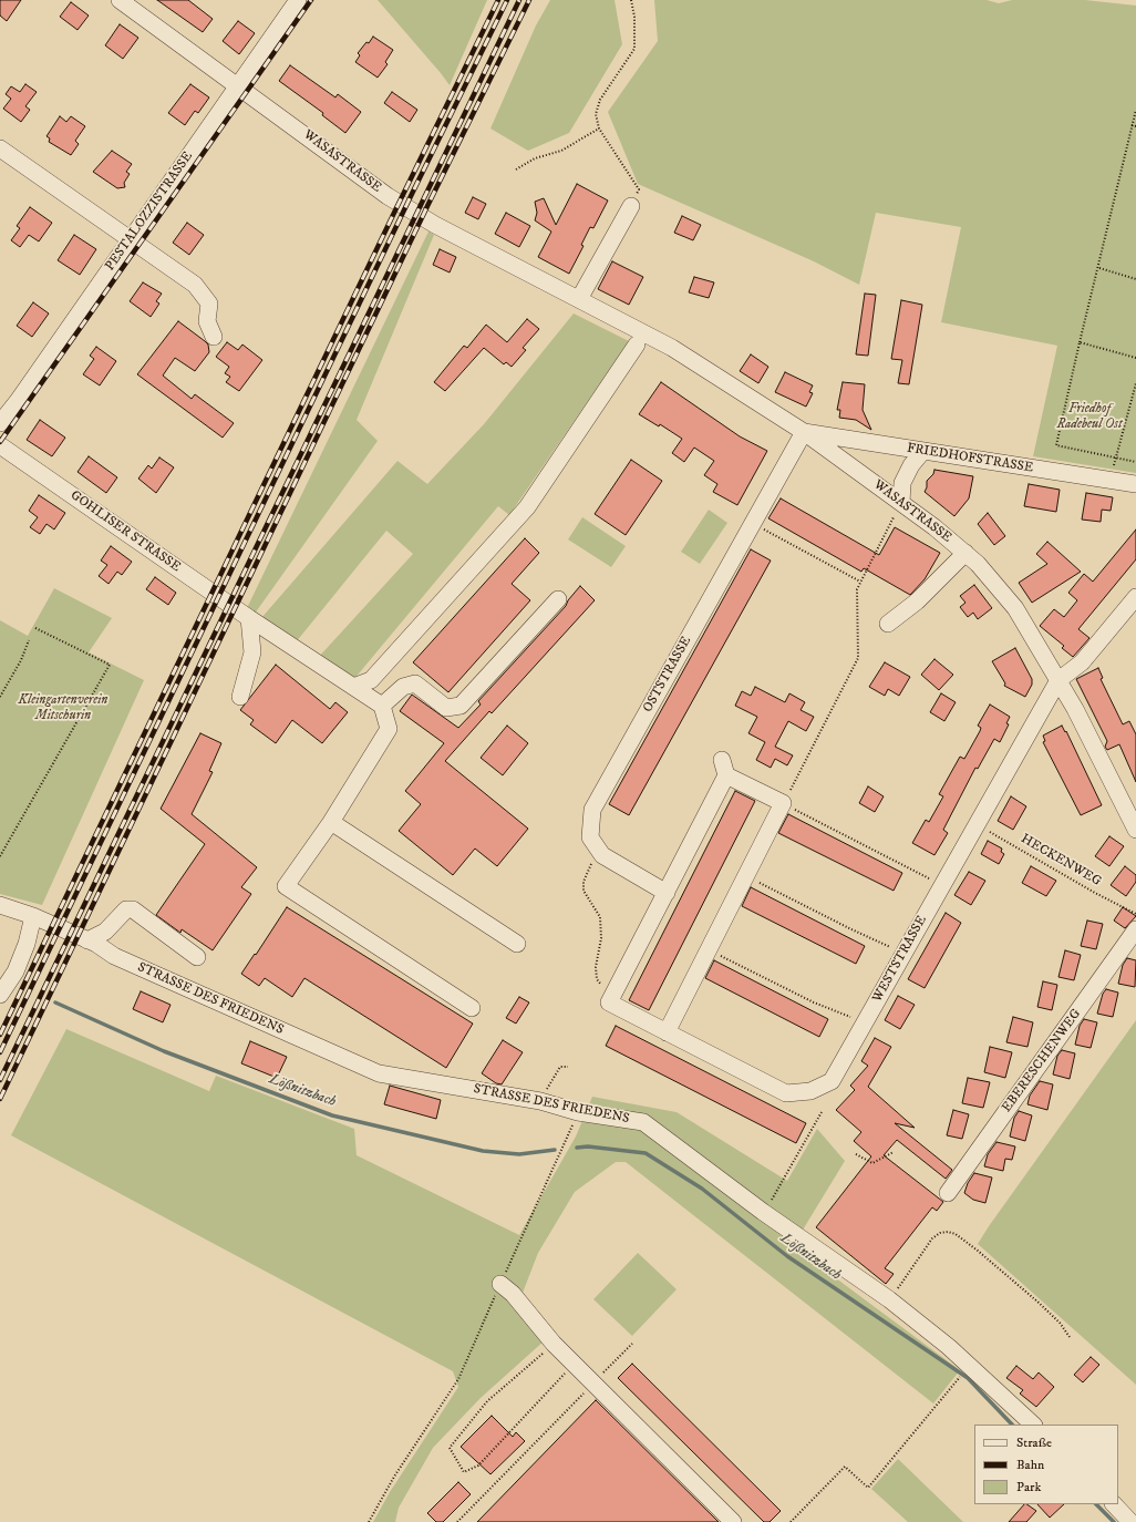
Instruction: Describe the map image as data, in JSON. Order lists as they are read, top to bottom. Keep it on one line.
{"streets":{"street":["WASASTRASSE","PESTALOZZISTRASSE","FRIEDHOFSTRASSE","GOHLISER STRASSE","OSTSTRASSE","WESTSTRASSE","STRASSE DES FRIEDENS","EBERESCHENWEG"],"path":["HECKENWEG"]},"crossings":[["WASASTRASSE","PESTALOZZISTRASSE"],["WASASTRASSE","FRIEDHOFSTRASSE"],["WASASTRASSE","OSTSTRASSE"],["WASASTRASSE","WESTSTRASSE"],["FRIEDHOFSTRASSE","OSTSTRASSE"],["HECKENWEG","WESTSTRASSE"]],"water":["Lößnitzbach"],"parks":["Friedhof Radebeul Ost","Kleingartenverein Mitschurin"],"legend":["Straße","Bahn","Park"]}
